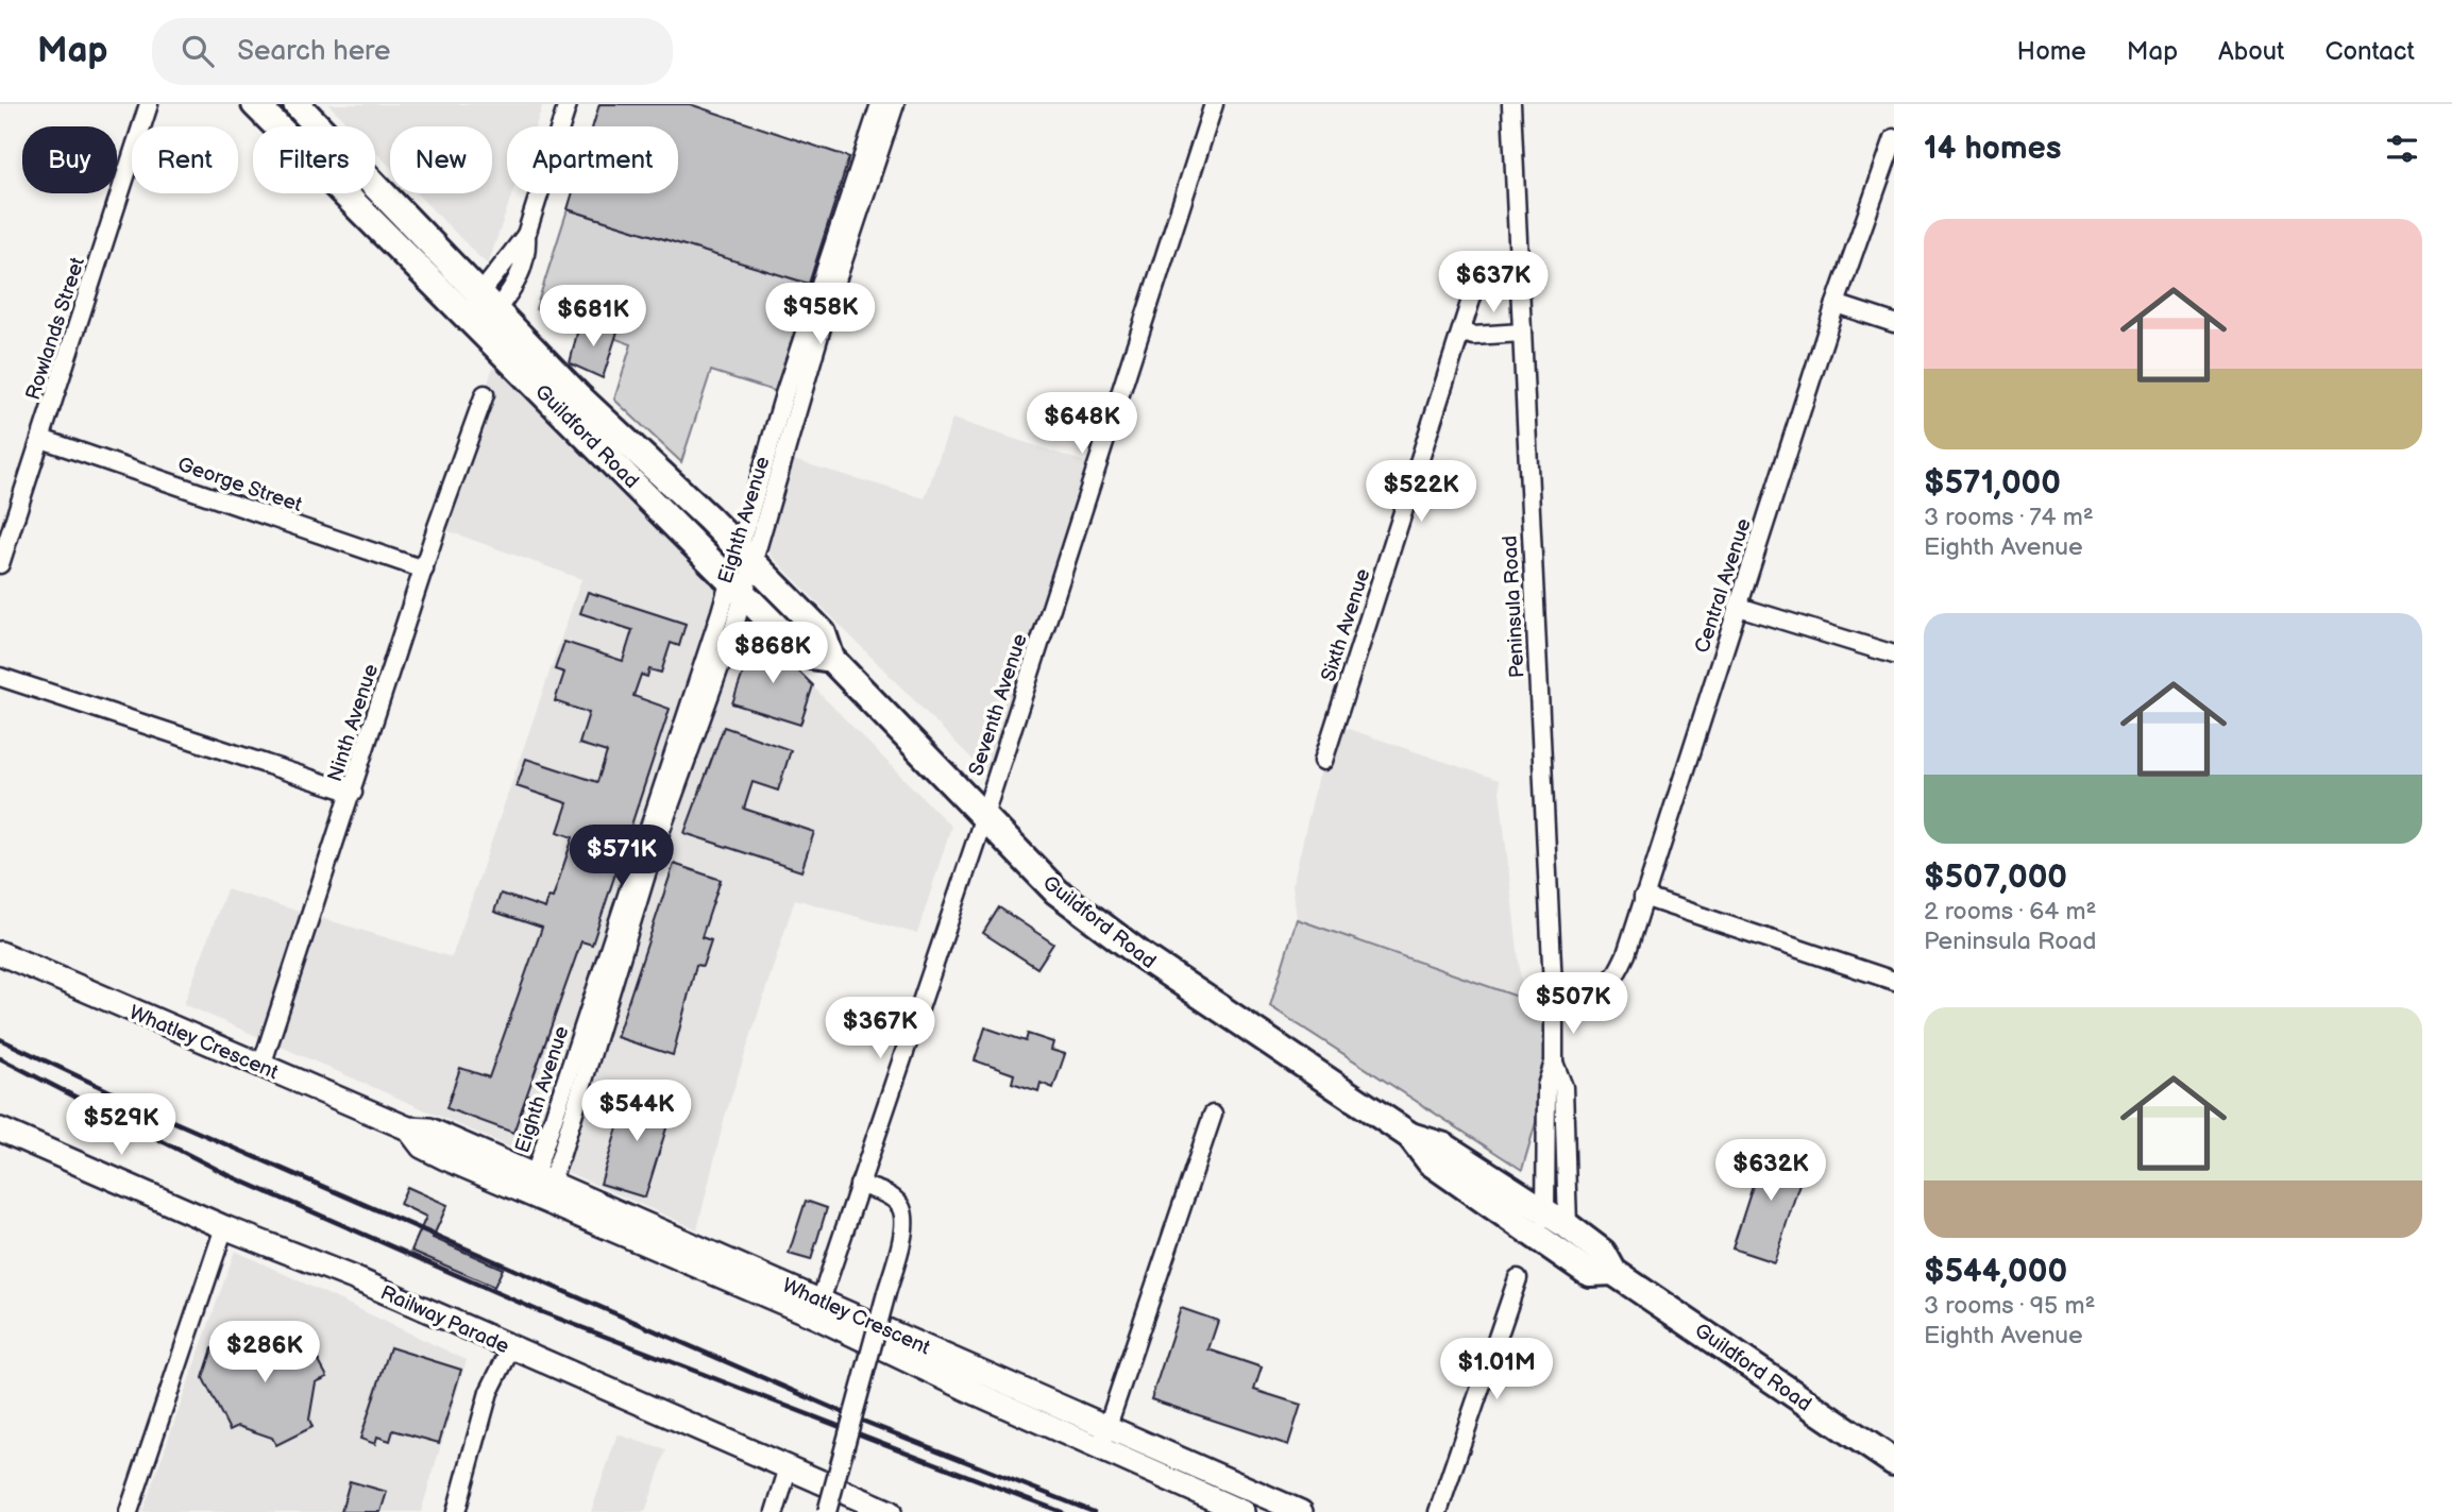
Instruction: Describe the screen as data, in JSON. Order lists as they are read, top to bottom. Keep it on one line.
{"streets":{"highway":["Guildford Road"],"main road":["Whatley Crescent","Railway Parade"],"street":["Rowlands Street","George Street","Eighth Avenue","Central Avenue","Peninsula Road","Sixth Avenue","Seventh Avenue","Ninth Avenue"]},"crossings":[["Rowlands Street","George Street"],["Guildford Road","Eighth Avenue"],["Guildford Road","Peninsula Road"],["Guildford Road","Seventh Avenue"],["George Street","Ninth Avenue"],["Eighth Avenue","Whatley Crescent"],["Central Avenue","Peninsula Road"],["Seventh Avenue","Whatley Crescent"],["Ninth Avenue","Whatley Crescent"]],"page":{"header":"Map","search":"Search here","nav":["Home","Map","About","Contact"],"heading":"14 homes","chip":["Buy","Rent","Filters","New","Apartment"],"list":[{"name":"$571,000","note":"3 rooms · 74 m² · Eighth Avenue"},{"name":"$507,000","note":"2 rooms · 64 m² · Peninsula Road"},{"name":"$544,000","note":"3 rooms · 95 m² · Eighth Avenue"}],"price":["$637K","$958K","$681K","$648K","$522K","$868K","$571K","$507K","$367K","$544K","$529K","$632K","$286K","$1.01M"]}}
